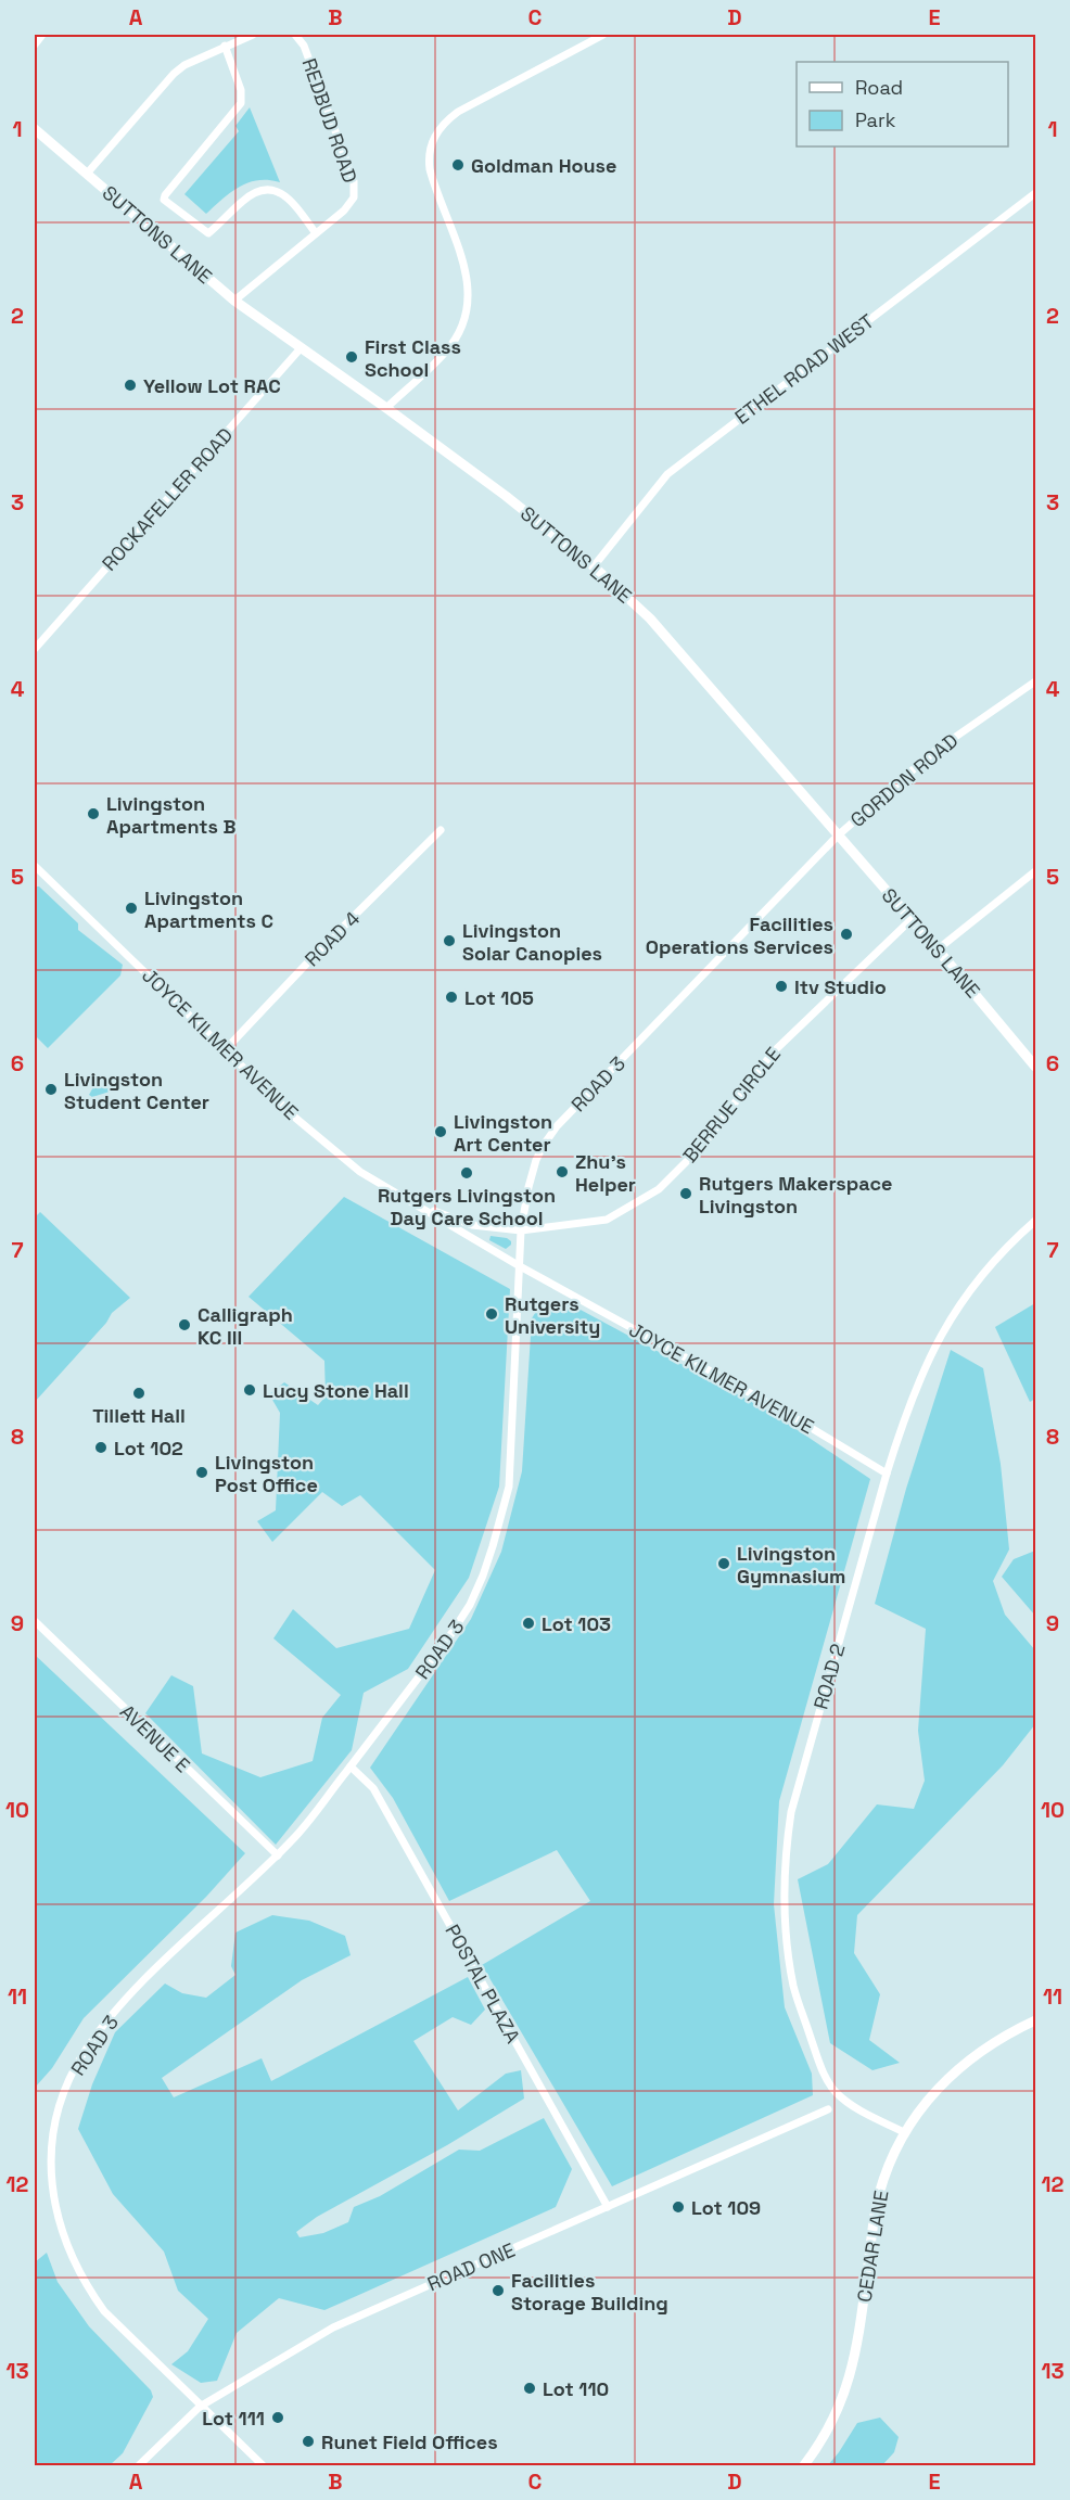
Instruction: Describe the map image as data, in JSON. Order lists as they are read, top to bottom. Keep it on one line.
{"streets":{"street":["REDBUD ROAD","SUTTONS LANE","ETHEL ROAD WEST","ROCKAFELLER ROAD","GORDON ROAD","ROAD 4","JOYCE KILMER AVENUE","ROAD 3","BERRUE CIRCLE","ROAD 2","AVENUE E","POSTAL PLAZA","CEDAR LANE","ROAD ONE"]},"crossings":[["REDBUD ROAD","SUTTONS LANE"],["SUTTONS LANE","ETHEL ROAD WEST"],["SUTTONS LANE","ROCKAFELLER ROAD"],["SUTTONS LANE","GORDON ROAD"],["SUTTONS LANE","ROAD 3"],["SUTTONS LANE","BERRUE CIRCLE"],["GORDON ROAD","ROAD 3"],["ROAD 4","JOYCE KILMER AVENUE"],["JOYCE KILMER AVENUE","ROAD 3"],["JOYCE KILMER AVENUE","BERRUE CIRCLE"],["JOYCE KILMER AVENUE","ROAD 2"],["ROAD 3","BERRUE CIRCLE"],["ROAD 3","AVENUE E"],["ROAD 3","POSTAL PLAZA"],["ROAD 3","ROAD ONE"],["ROAD 2","CEDAR LANE"],["POSTAL PLAZA","ROAD ONE"]],"places":["Goldman House","First Class School","Yellow Lot RAC","Livingston Apartments B","Livingston Apartments C","Facilities Operations Services","Livingston Solar Canopies","Itv Studio","Lot 105","Livingston Student Center","Livingston Art Center","Zhu's Helper","Rutgers Livingston Day Care School","Rutgers Makerspace Livingston","Rutgers University","Calligraph KC III","Lucy Stone Hall","Tillett Hall","Lot 102","Livingston Post Office","Livingston Gymnasium","Lot 103","Lot 109","Facilities Storage Building","Lot 110","Lot 111","Runet Field Offices"],"legend":["Road","Park"],"grid":{"columns":["A","B","C","D","E"],"rows":["1","2","3","4","5","6","7","8","9","10","11","12","13"]}}
